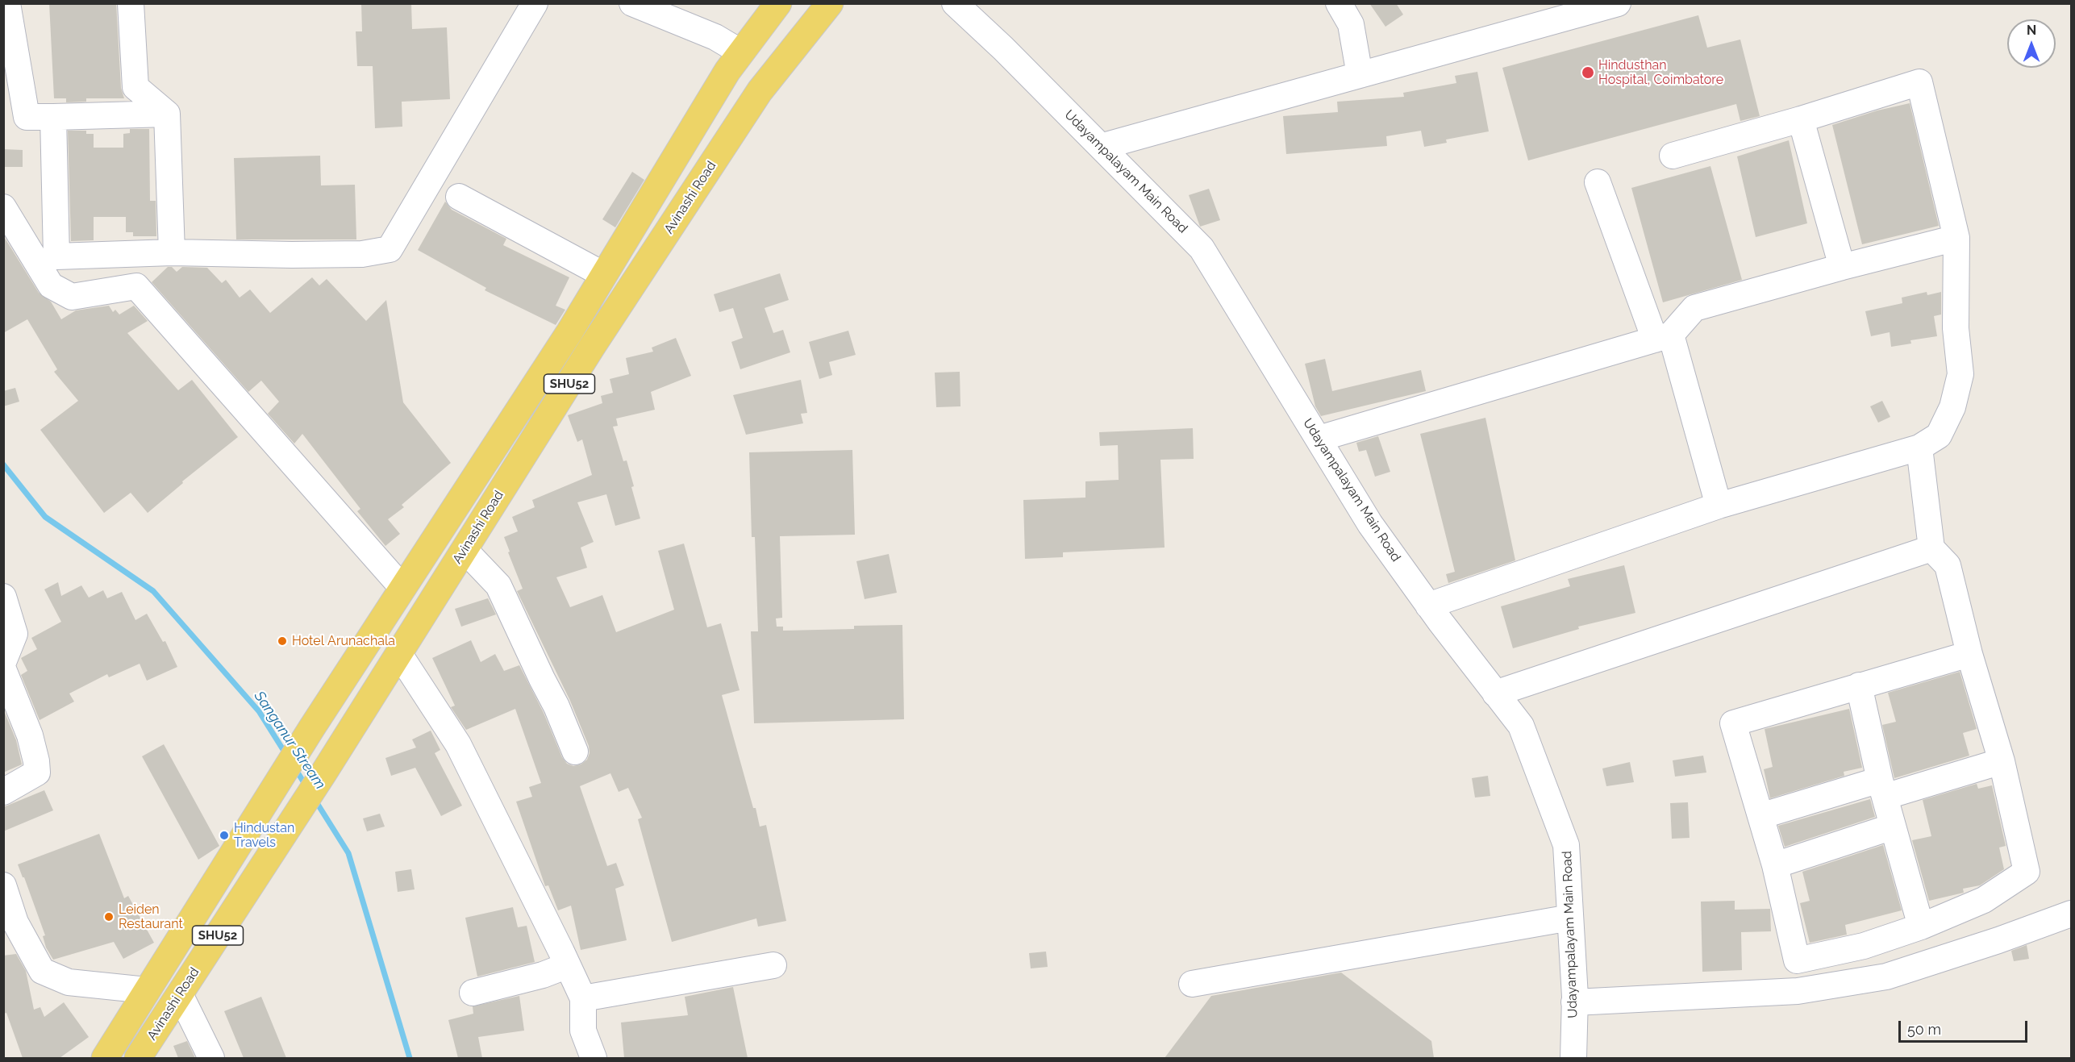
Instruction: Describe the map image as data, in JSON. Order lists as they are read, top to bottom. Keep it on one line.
{"streets":{"main road":["Avinashi Road","SHU52"],"street":["Udayampalayam Main Road"]},"water":["Sanganur Stream"],"places":["Hindusthan Hospital, Coimbatore","Hotel Arunachala","Hindustan Travels","Leiden Restaurant"],"scale_bar":"50 m","north":"top"}
